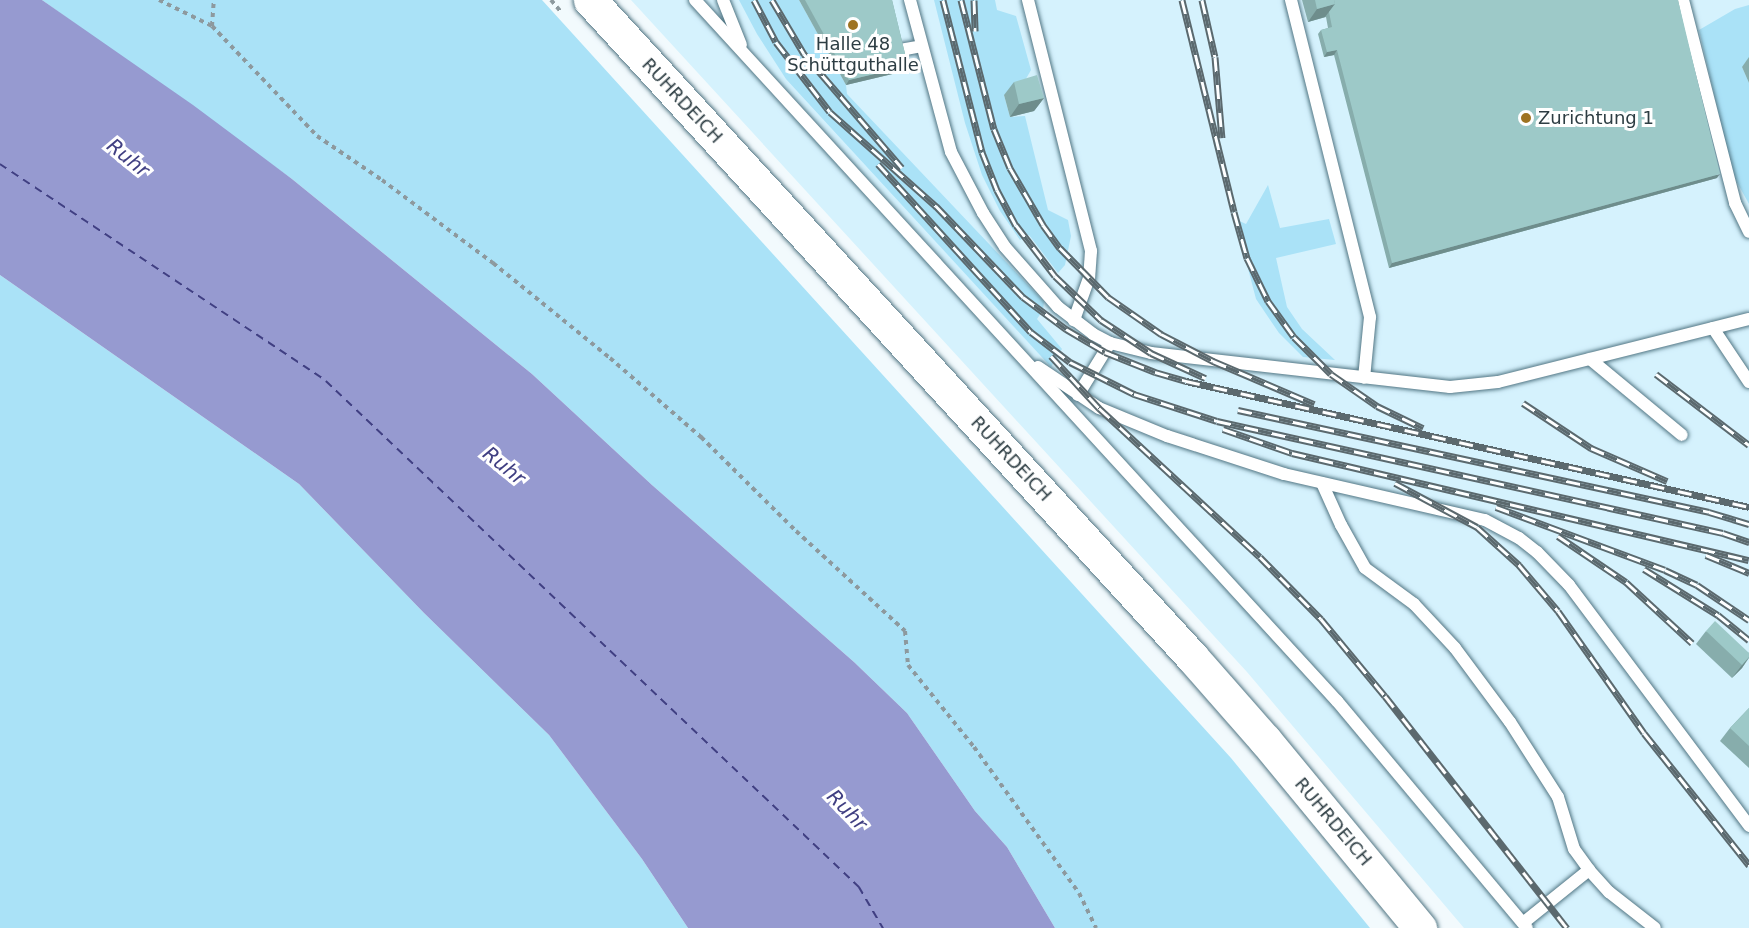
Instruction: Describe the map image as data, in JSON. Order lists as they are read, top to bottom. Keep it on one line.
{"streets":{"main road":["RUHRDEICH"]},"water":["Ruhr"],"places":["Halle 48 Schüttguthalle","Zurichtung 1"]}
